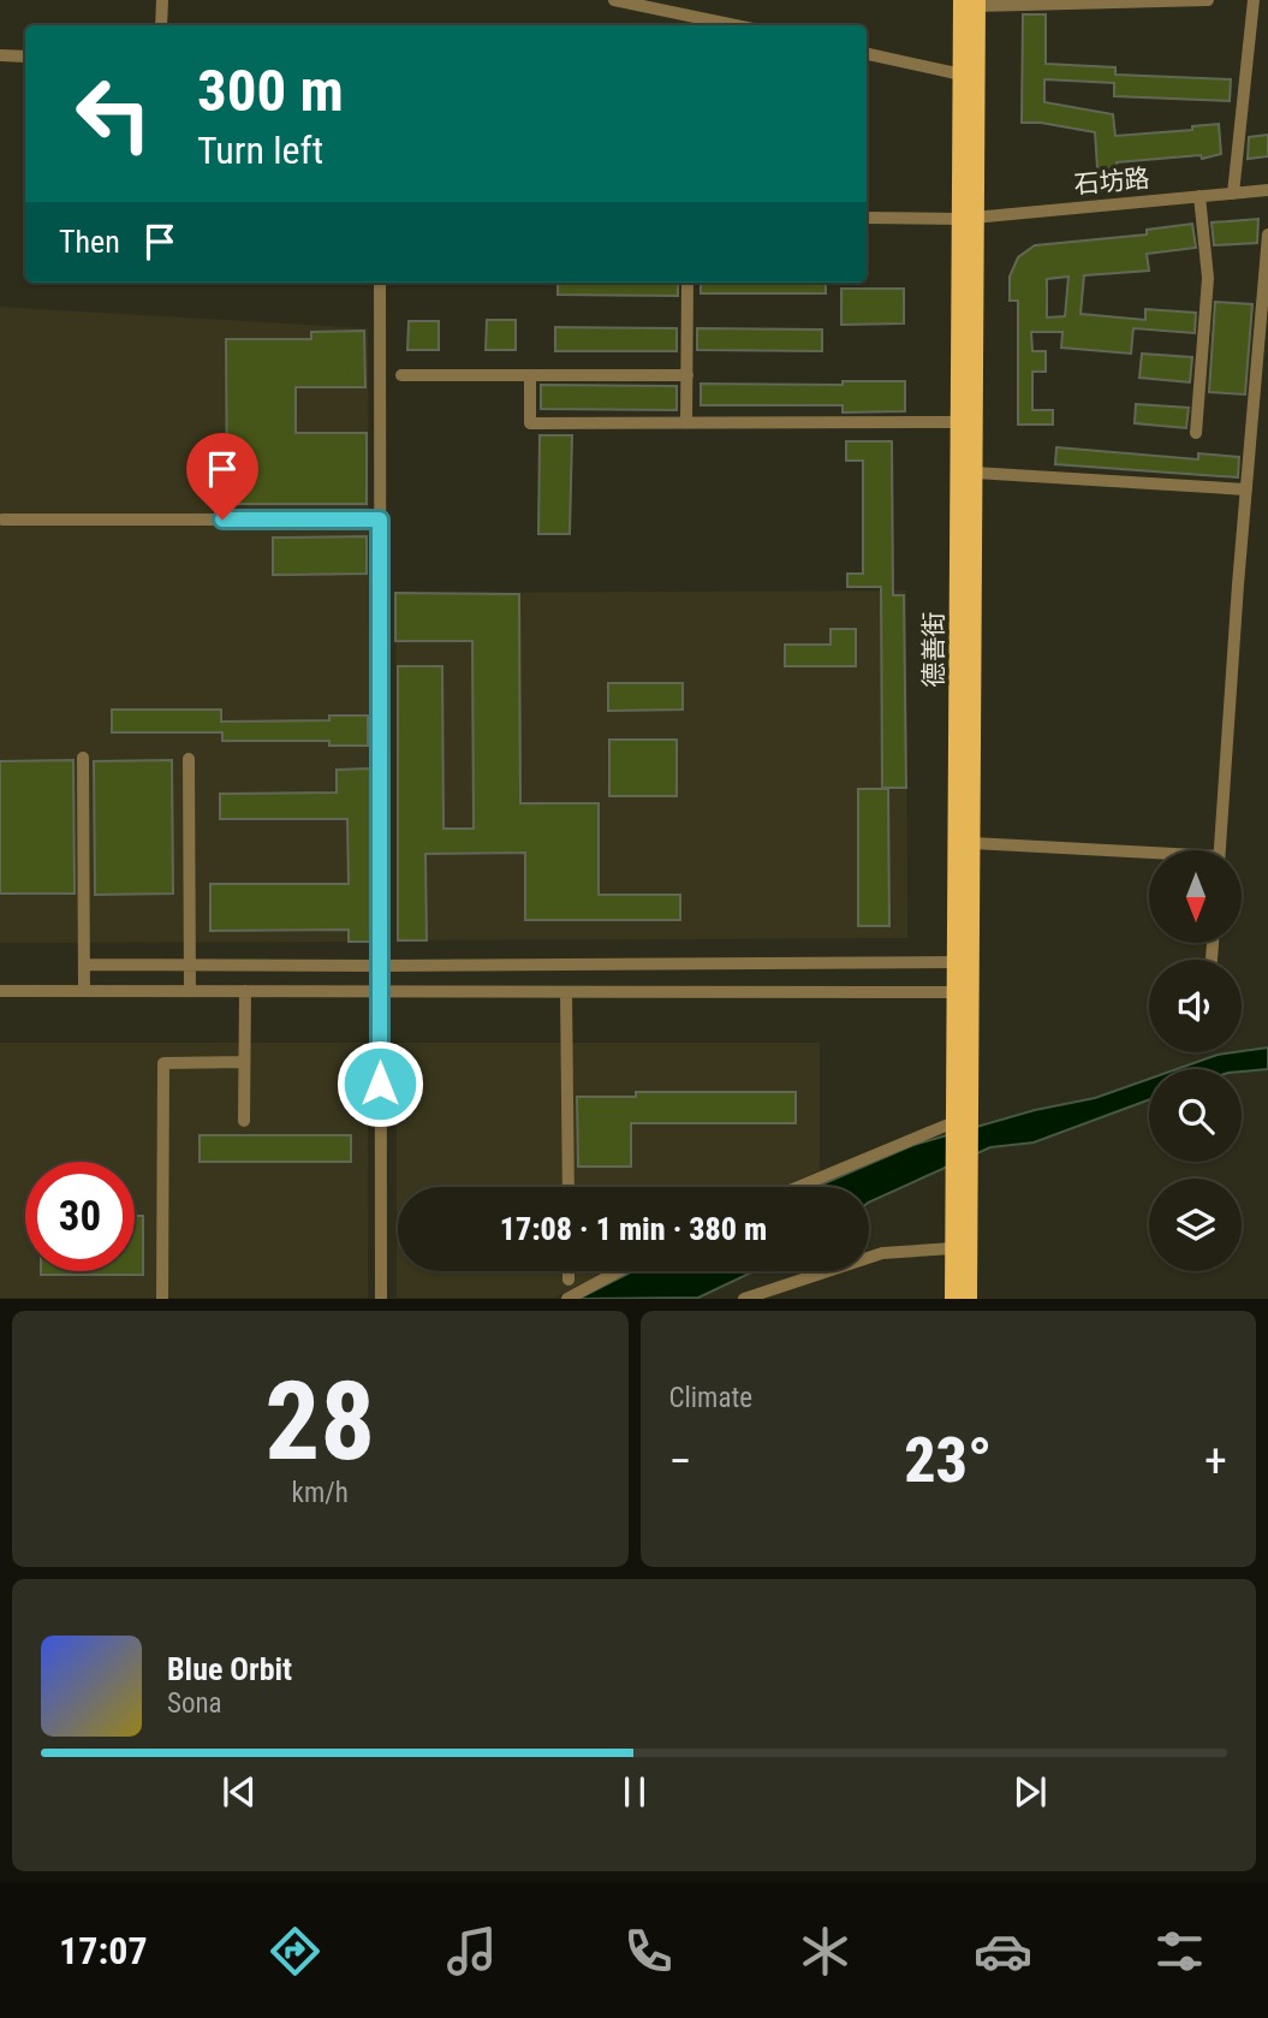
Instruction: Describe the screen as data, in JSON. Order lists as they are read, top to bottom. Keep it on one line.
{"streets":{"main road":["德善街"],"street":["石坊路"]},"crossings":[["石坊路","德善街"]],"north":"bottom","page":{"turn":["300 m","Turn left"],"then":"Then","limit":"30","trip":"17:08 · 1 min · 380 m","tile":[["28","km/h"],"Climate"],"heat":["−","23°","+"],"song":["Blue Orbit","Sona"],"tabs":"17:07"}}
